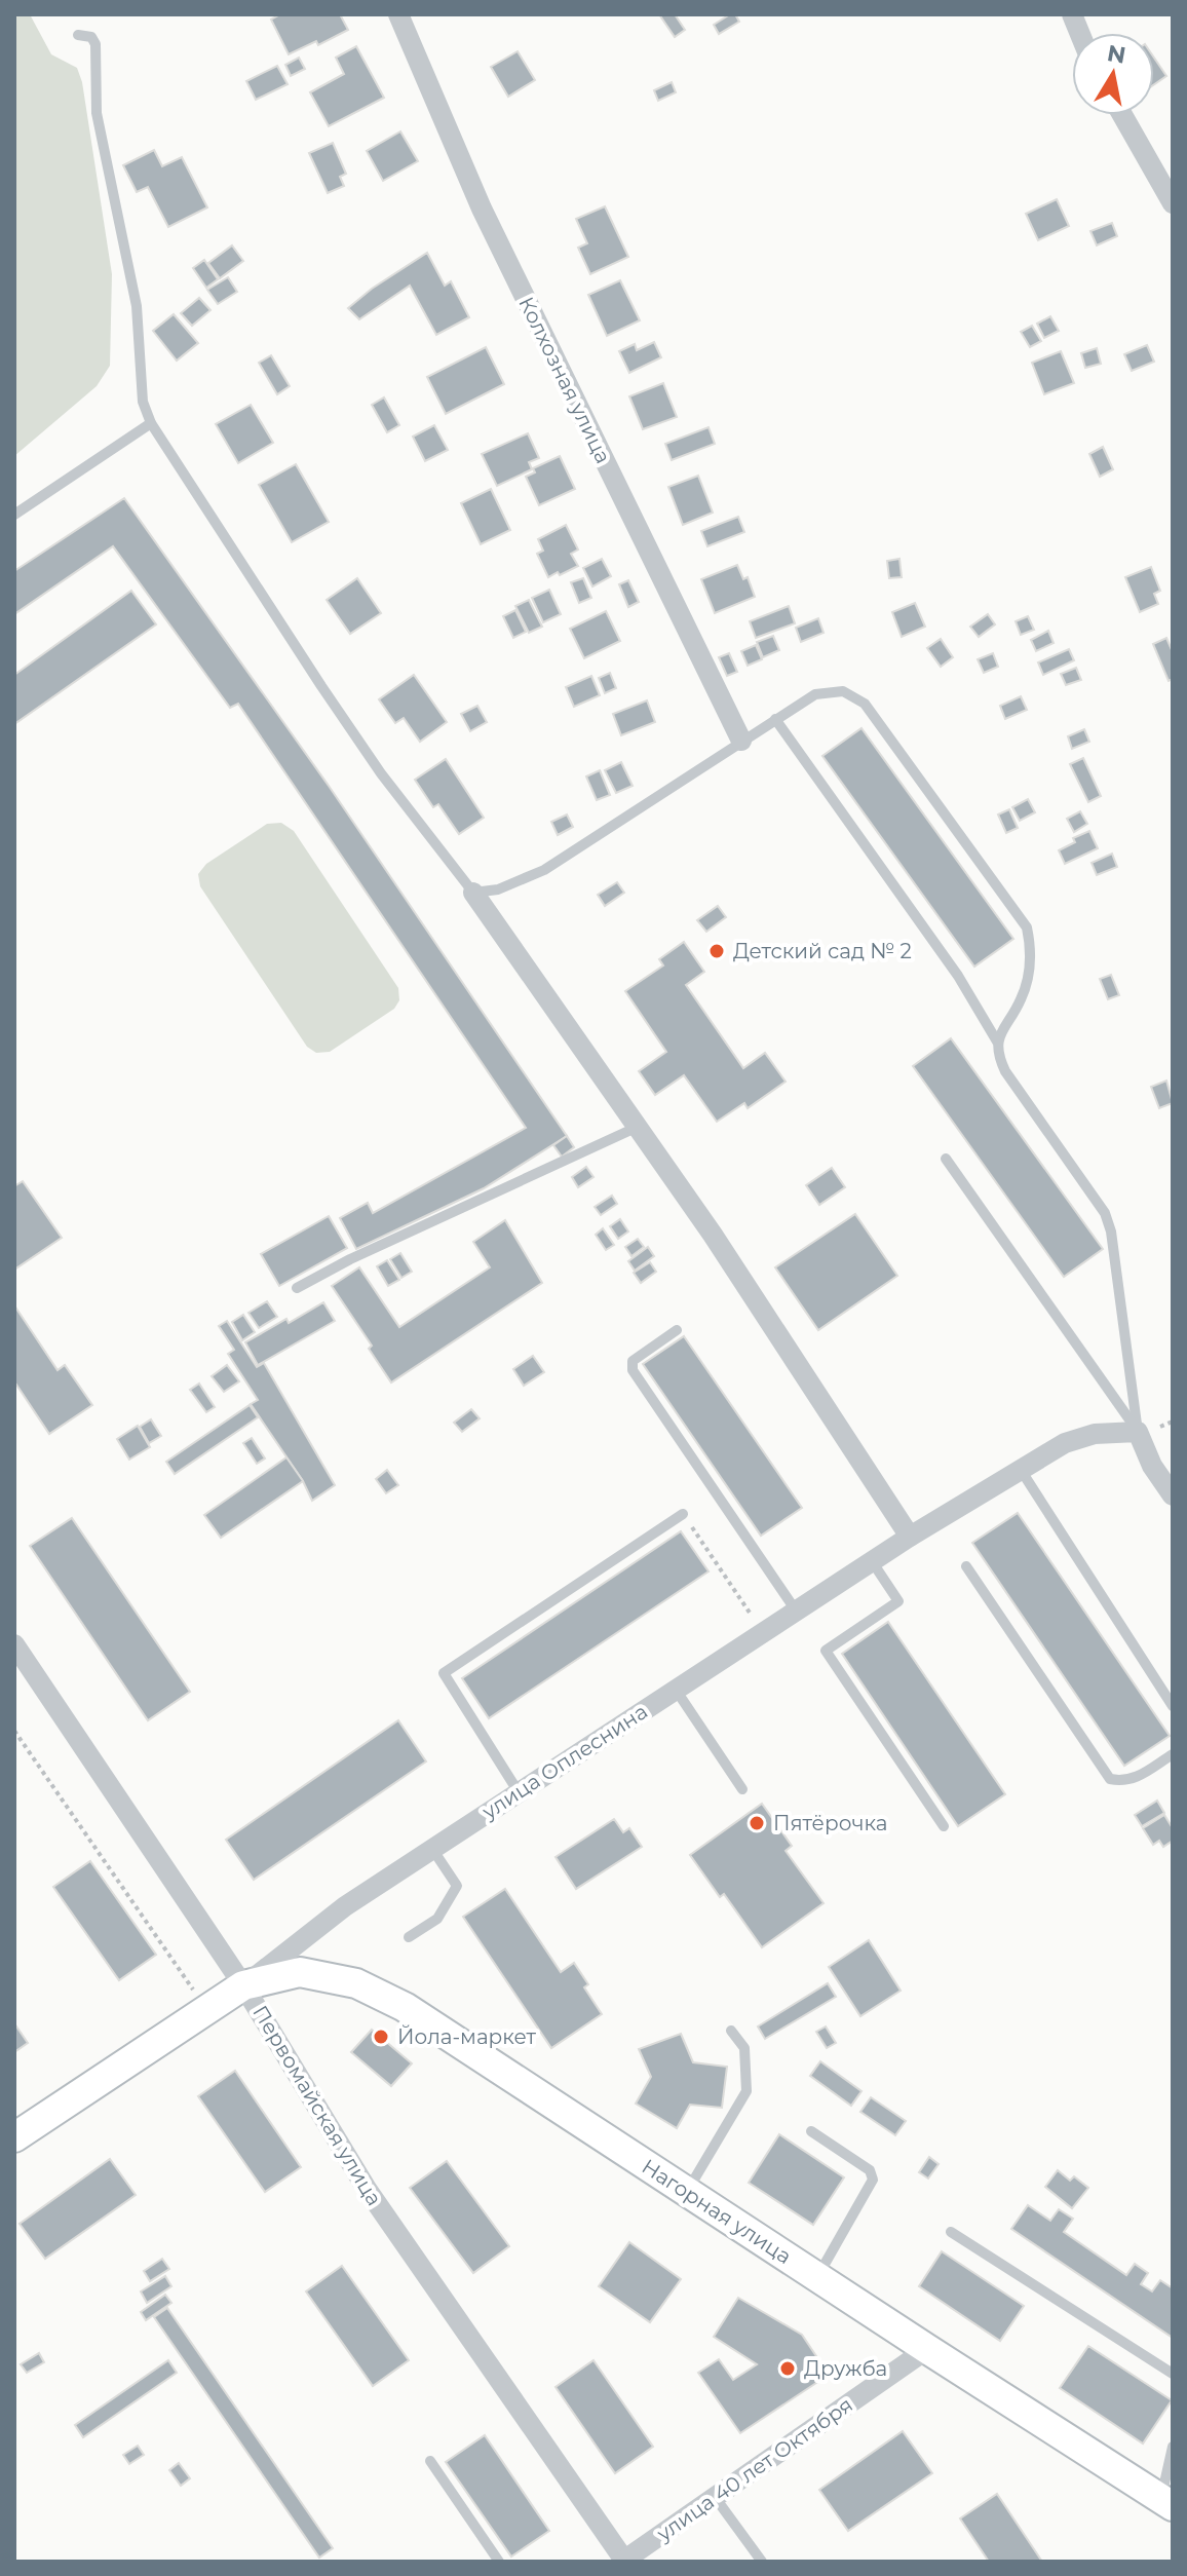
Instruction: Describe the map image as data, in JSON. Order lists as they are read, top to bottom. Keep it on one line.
{"streets":{"main road":["улица Оплеснина","Нагорная улица"],"street":["Колхозная улица","Первомайская улица","улица 40 лет Октября"]},"crossings":[["улица Оплеснина","Первомайская улица"],["улица Оплеснина","Нагорная улица"],["Первомайская улица","Нагорная улица"],["Первомайская улица","улица 40 лет Октября"],["Нагорная улица","улица 40 лет Октября"]],"places":["Детский сад № 2","Пятёрочка","Йола-маркет","Дружба"],"north":"top"}
